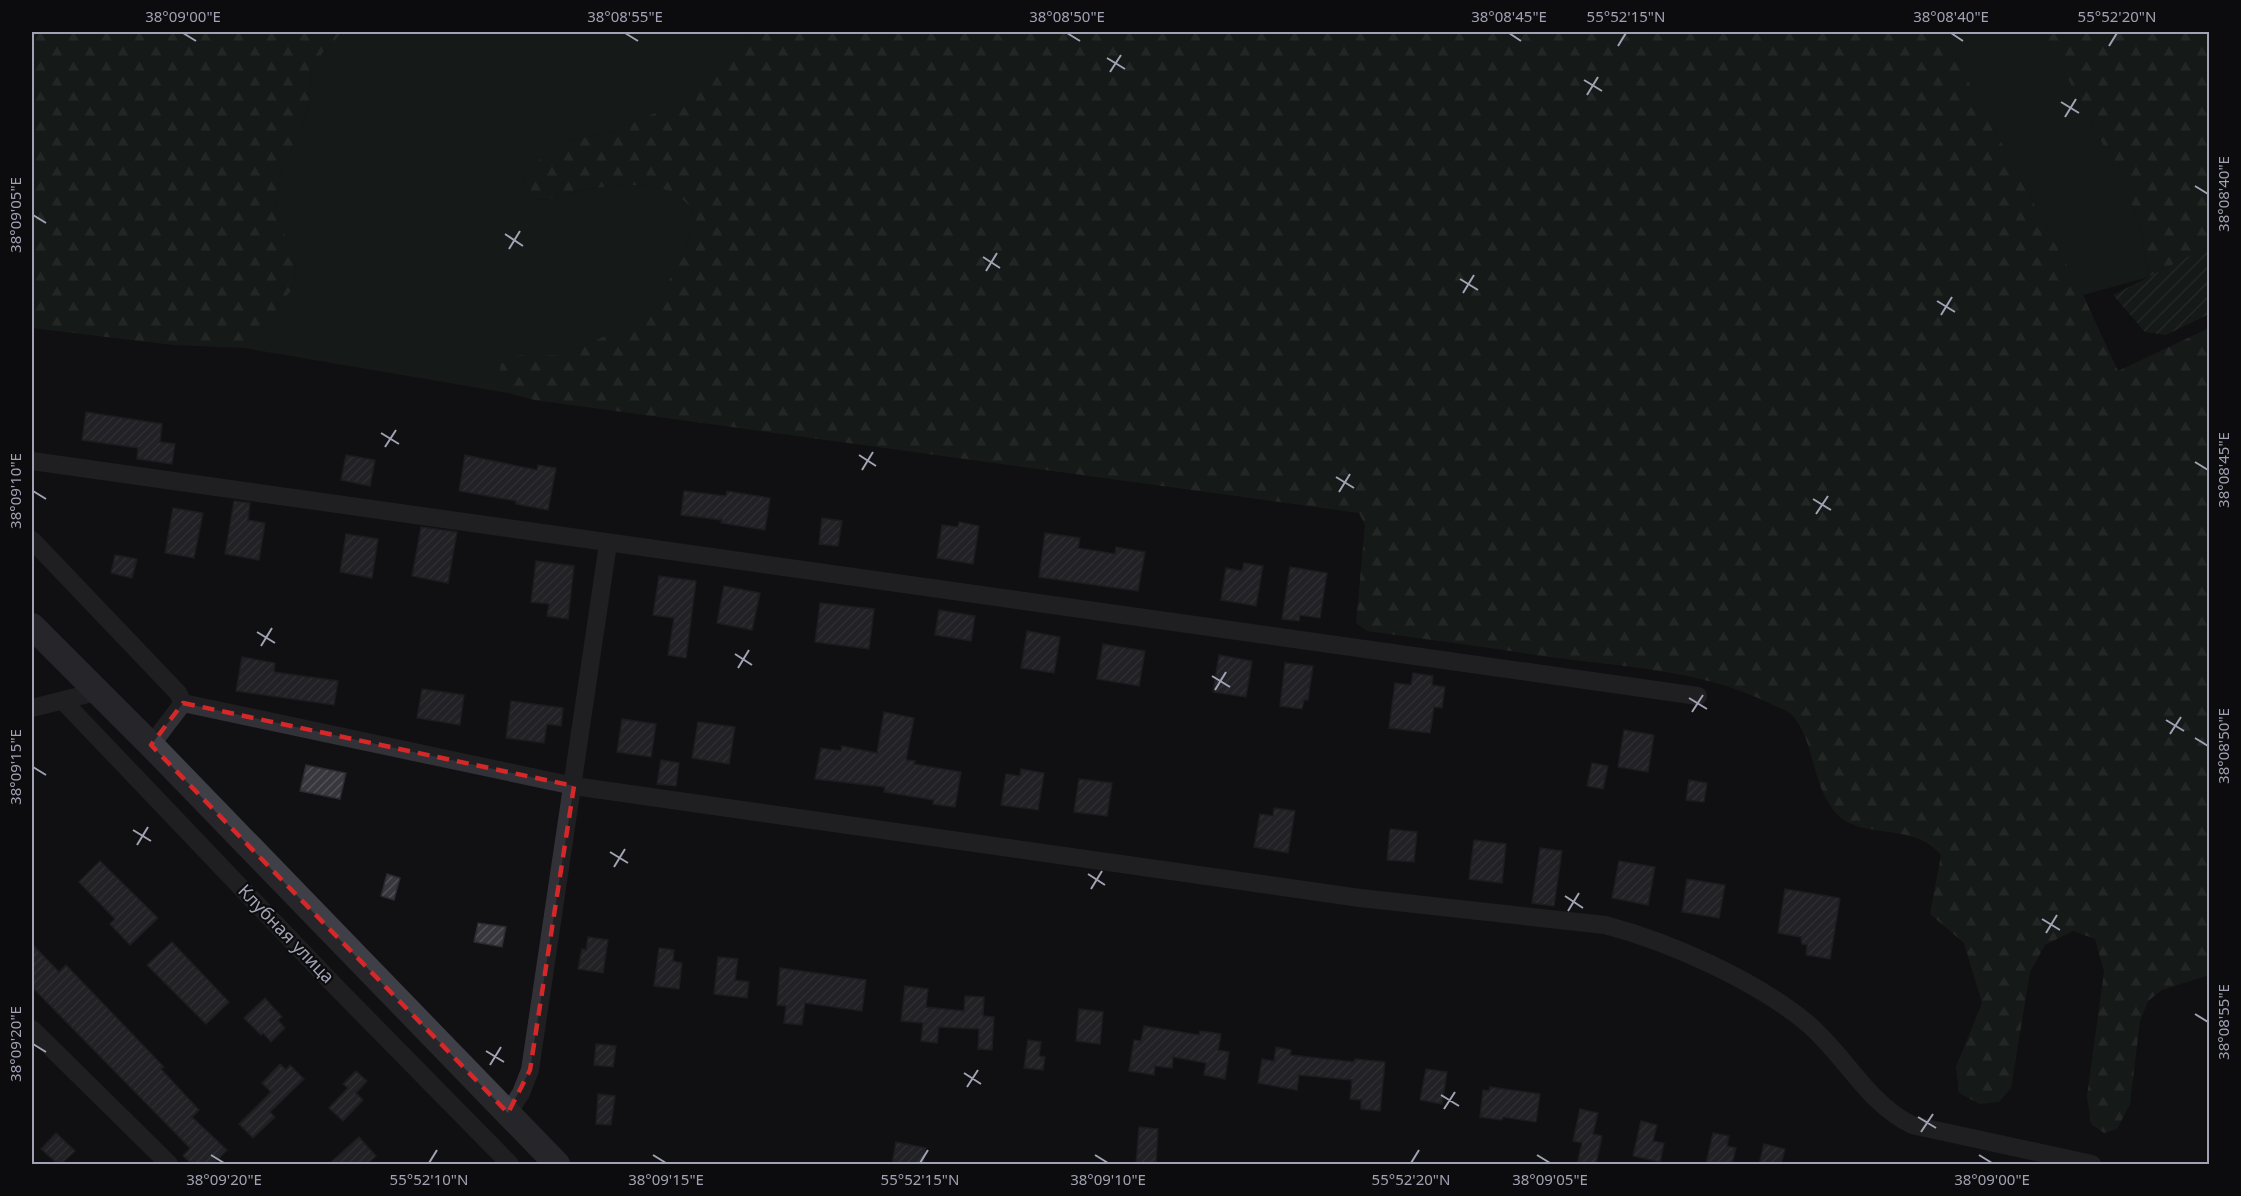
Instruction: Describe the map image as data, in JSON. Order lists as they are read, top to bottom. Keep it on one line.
{"streets":{"street":["Клубная улица"]},"coordinates":["38°09'00\"E","38°08'55\"E","38°08'50\"E","38°08'45\"E","55°52'15\"N","38°08'40\"E","55°52'20\"N","38°09'05\"E","38°09'10\"E","38°09'15\"E","38°09'20\"E","55°52'10\"N"]}
